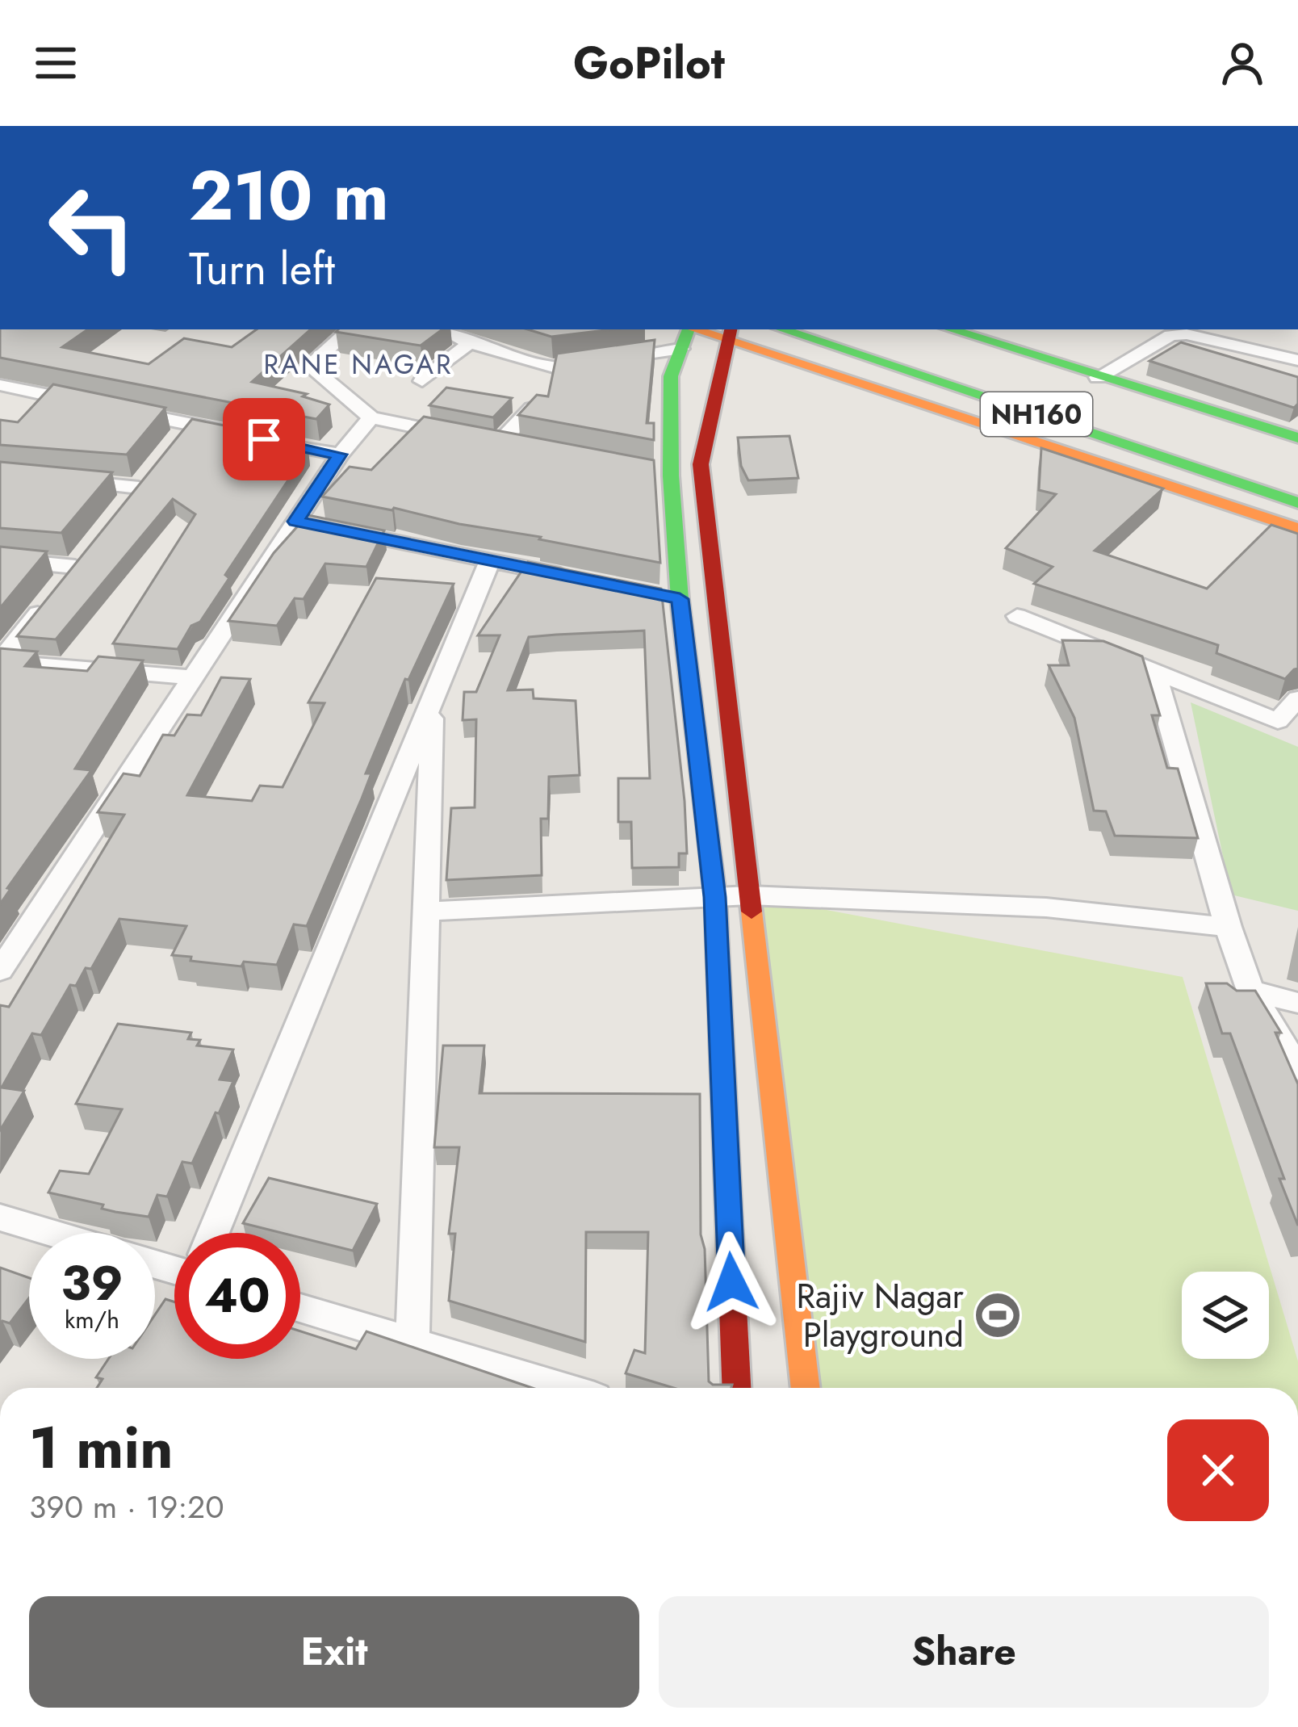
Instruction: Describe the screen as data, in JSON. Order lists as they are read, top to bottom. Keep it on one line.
{"streets":{"main road":["NH160"]},"districts":["RANE NAGAR"],"places":{"sports":["Rajiv Nagar Playground"]},"page":{"header":"GoPilot","turn":["210 m","Turn left"],"speed":"39 km/h","limit":"40","heading":["1 min","390 m · 19:20"],"buttons":["Exit","Share"]}}
